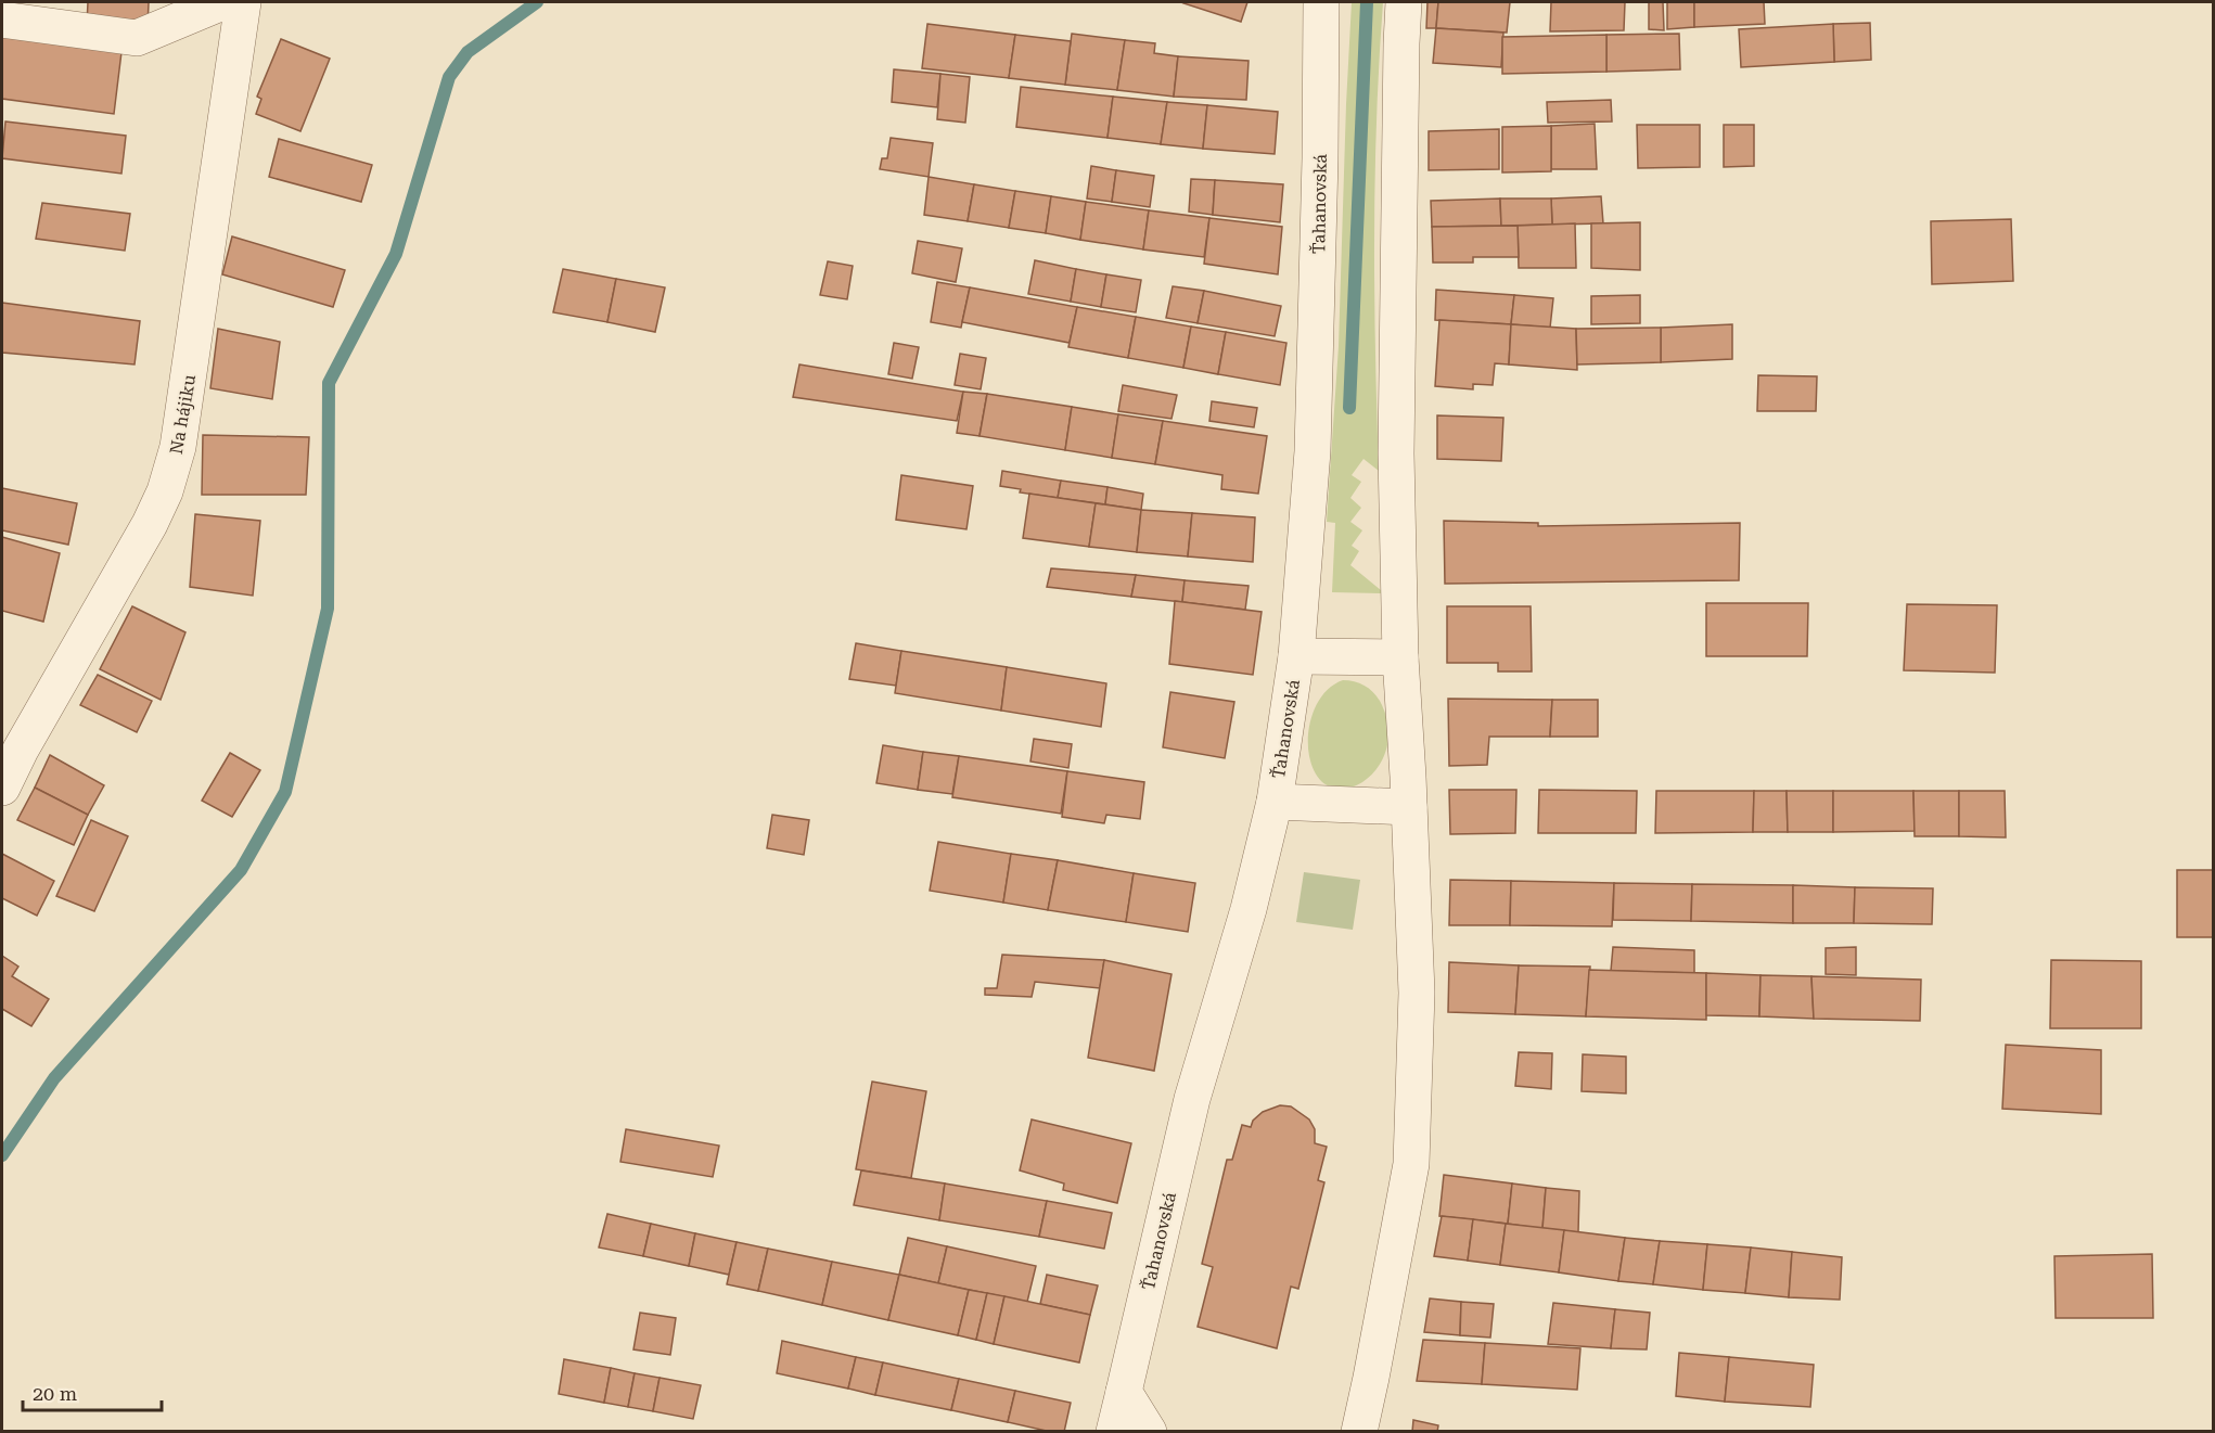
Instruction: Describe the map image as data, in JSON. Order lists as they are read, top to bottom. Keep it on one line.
{"streets":{"street":["Ťahanovská","Na hájiku"]},"scale_bar":"20 m"}
